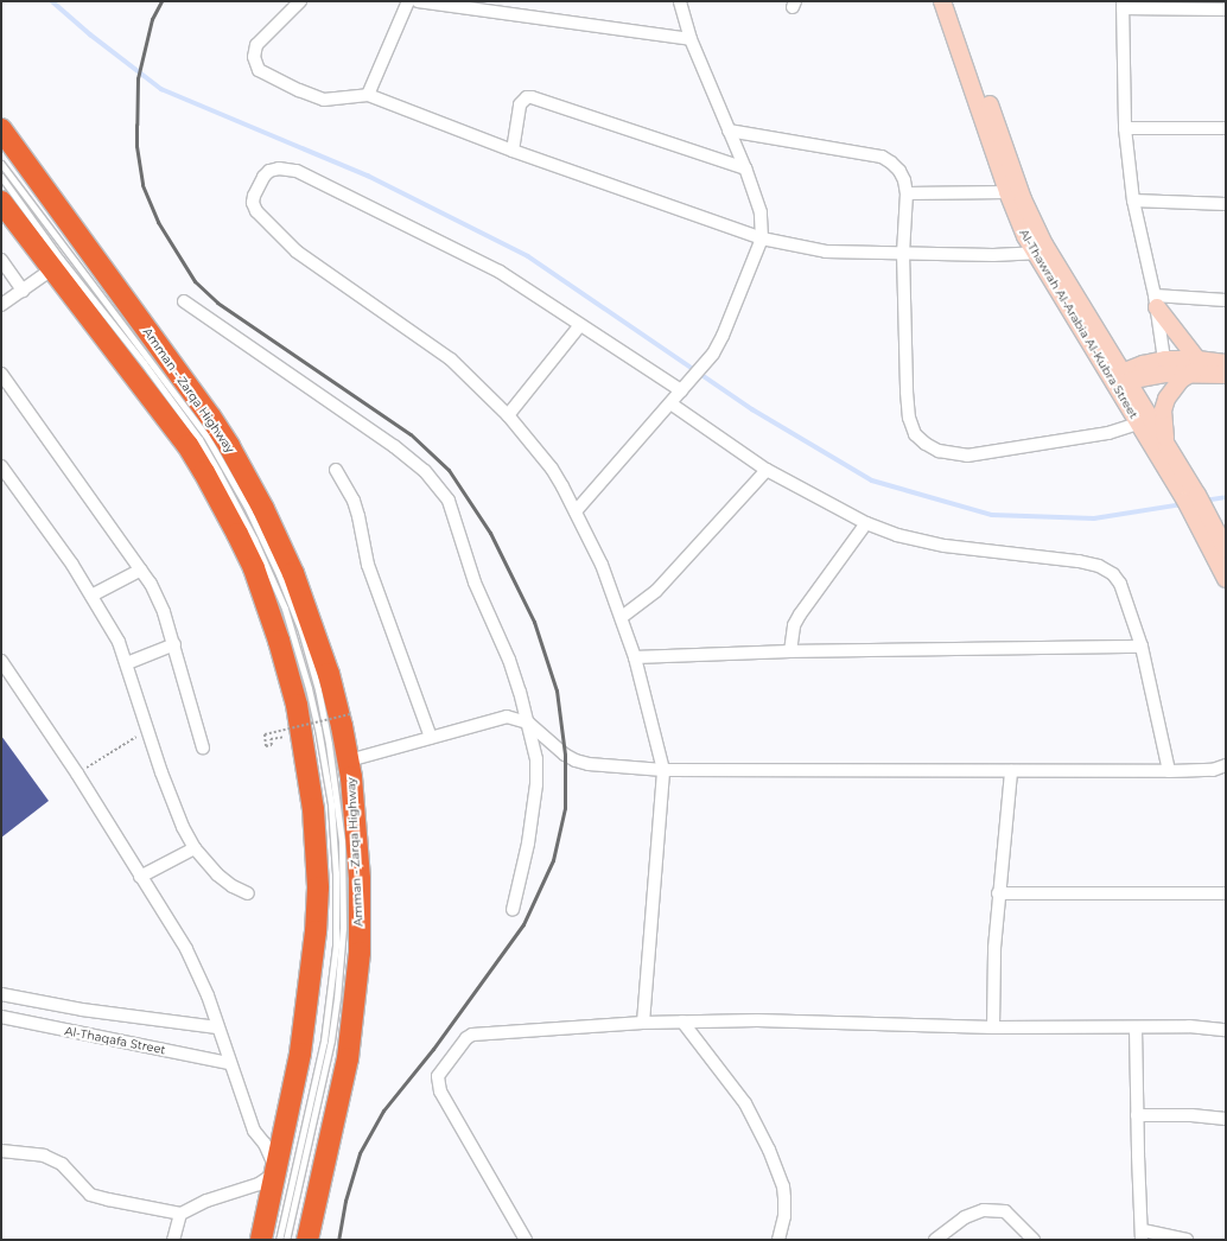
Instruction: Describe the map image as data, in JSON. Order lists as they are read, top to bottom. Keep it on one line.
{"streets":{"highway":["Amman - Zarqa Highway"],"main road":["Al-Thawrah Al-Arabia Al-Kubra Street"],"street":["Al-Thaqafa Street"]}}
